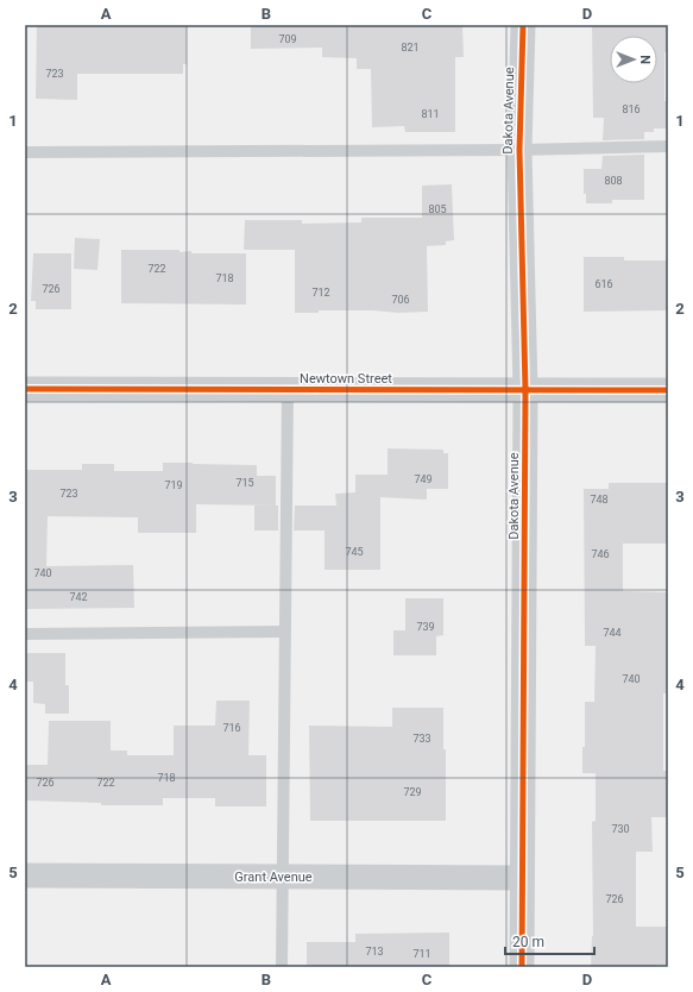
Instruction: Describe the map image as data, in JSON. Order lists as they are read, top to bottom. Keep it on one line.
{"streets":{"street":["Dakota Avenue","Newtown Street","Grant Avenue"]},"crossings":[["Dakota Avenue","Newtown Street"],["Dakota Avenue","Grant Avenue"]],"house_numbers":["709","821","723","816","811","808","805","722","718","616","726","712","706","749","715","719","723","748","745","746","740","742","739","744","740","716","733","718","726","722","729","730","726","713","711"],"scale_bar":"20 m","north":"right","grid":{"columns":["A","B","C","D"],"rows":["1","2","3","4","5"]}}
